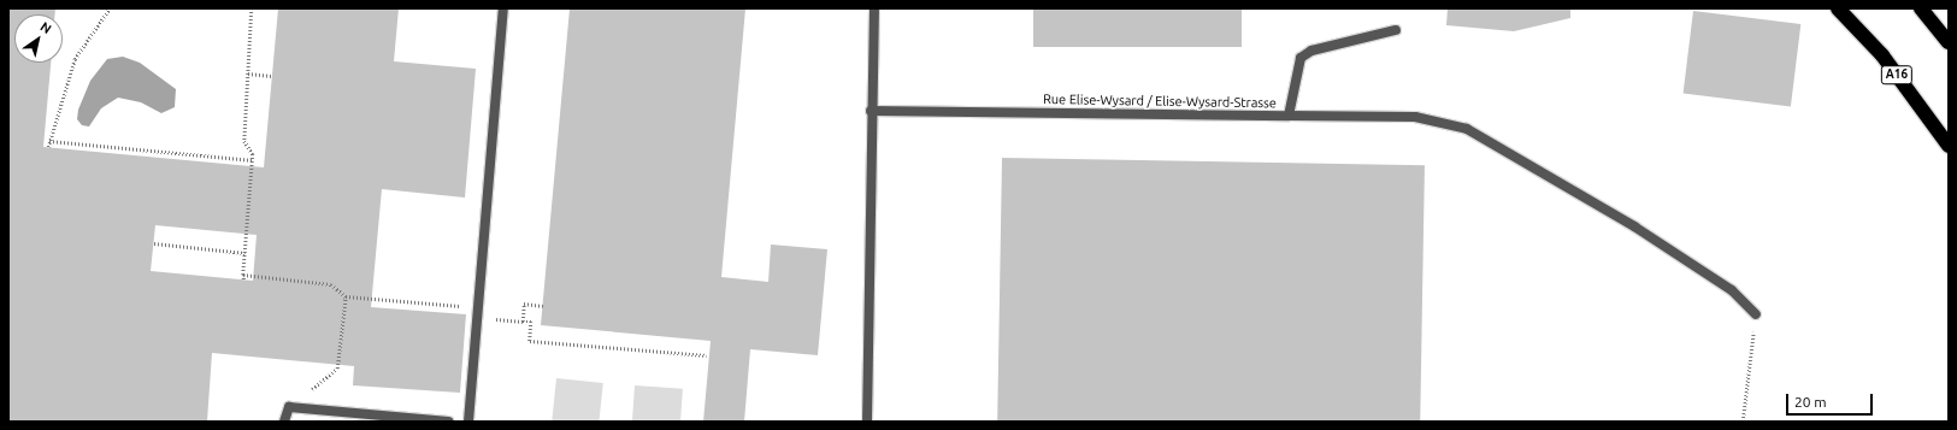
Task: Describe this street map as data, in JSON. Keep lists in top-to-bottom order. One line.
{"streets":{"highway":["A16"],"street":["Rue Elise-Wysard / Elise-Wysard-Strasse"]},"scale_bar":"20 m","north":"top right"}
